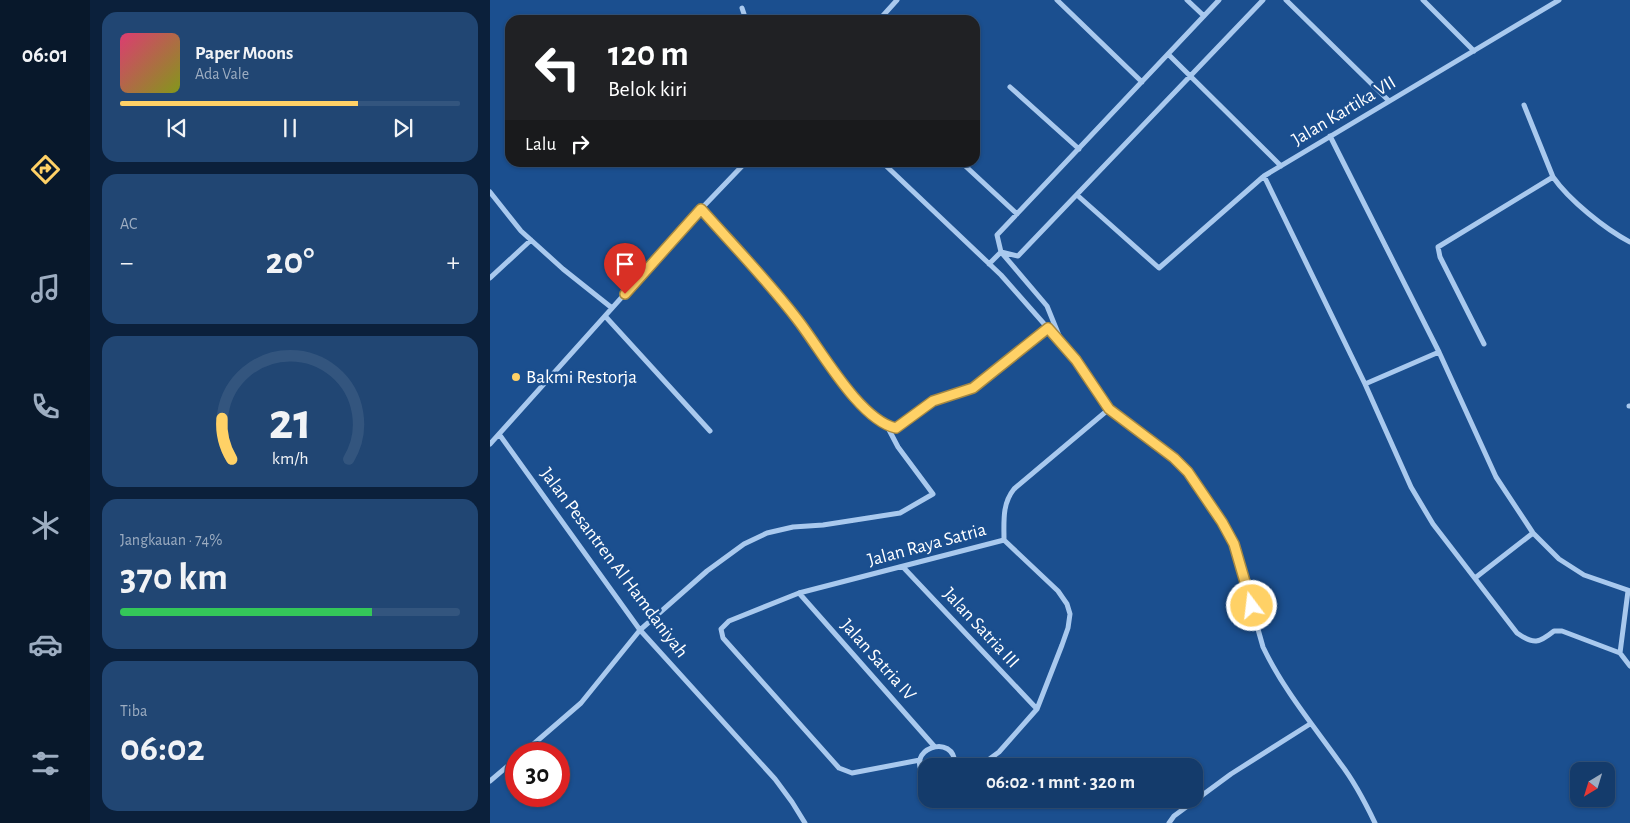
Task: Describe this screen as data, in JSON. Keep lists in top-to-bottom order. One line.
{"streets":{"street":["Jalan Kartika VII","Jalan Raya Satria","Jalan Pesantren Al Hamdaniyah","Jalan Satria III","Jalan Satria IV"]},"crossings":[["Jalan Raya Satria","Jalan Satria III"],["Jalan Raya Satria","Jalan Satria IV"]],"places":["Bakmi Restorja"],"north":"bottom left","page":{"tabs":"06:01","turn":["120 m","Belok kiri"],"song":["Paper Moons","Ada Vale"],"then":"Lalu","tile":["AC",["Jangkauan · 74%","370 km"],["Tiba","06:02"]],"heat":["−","20°","+"],"limit":"30","trip":"06:02 · 1 mnt · 320 m","gauge":["21","km/h"]}}
